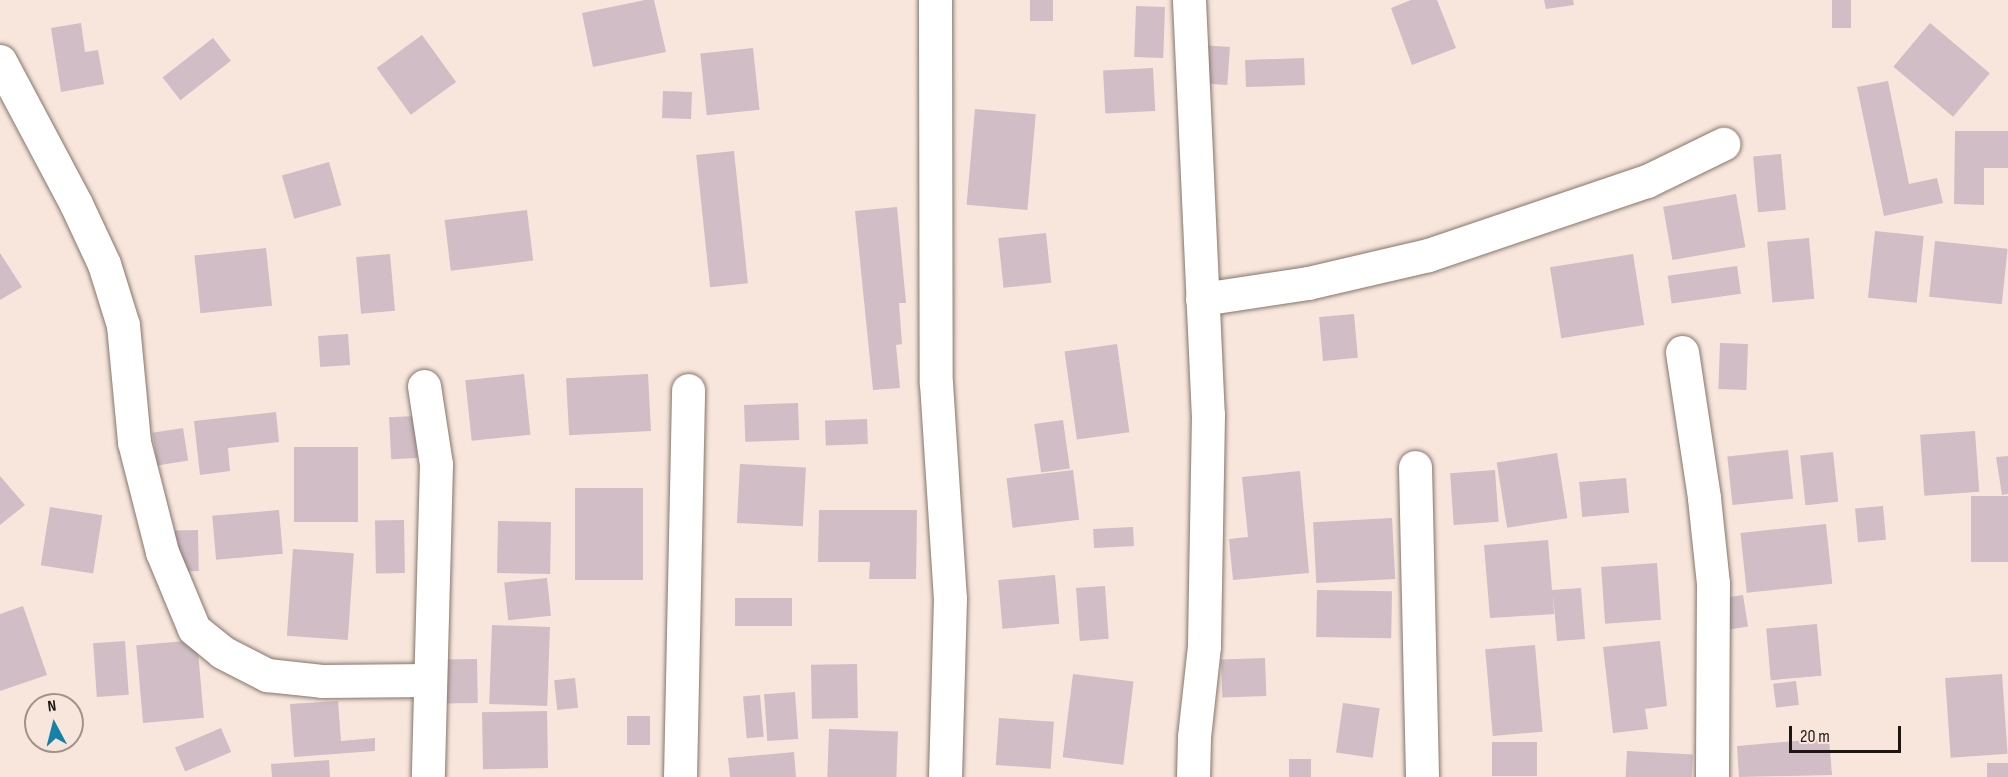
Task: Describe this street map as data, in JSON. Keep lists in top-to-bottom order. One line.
{"scale_bar":"20 m","north":"top"}
